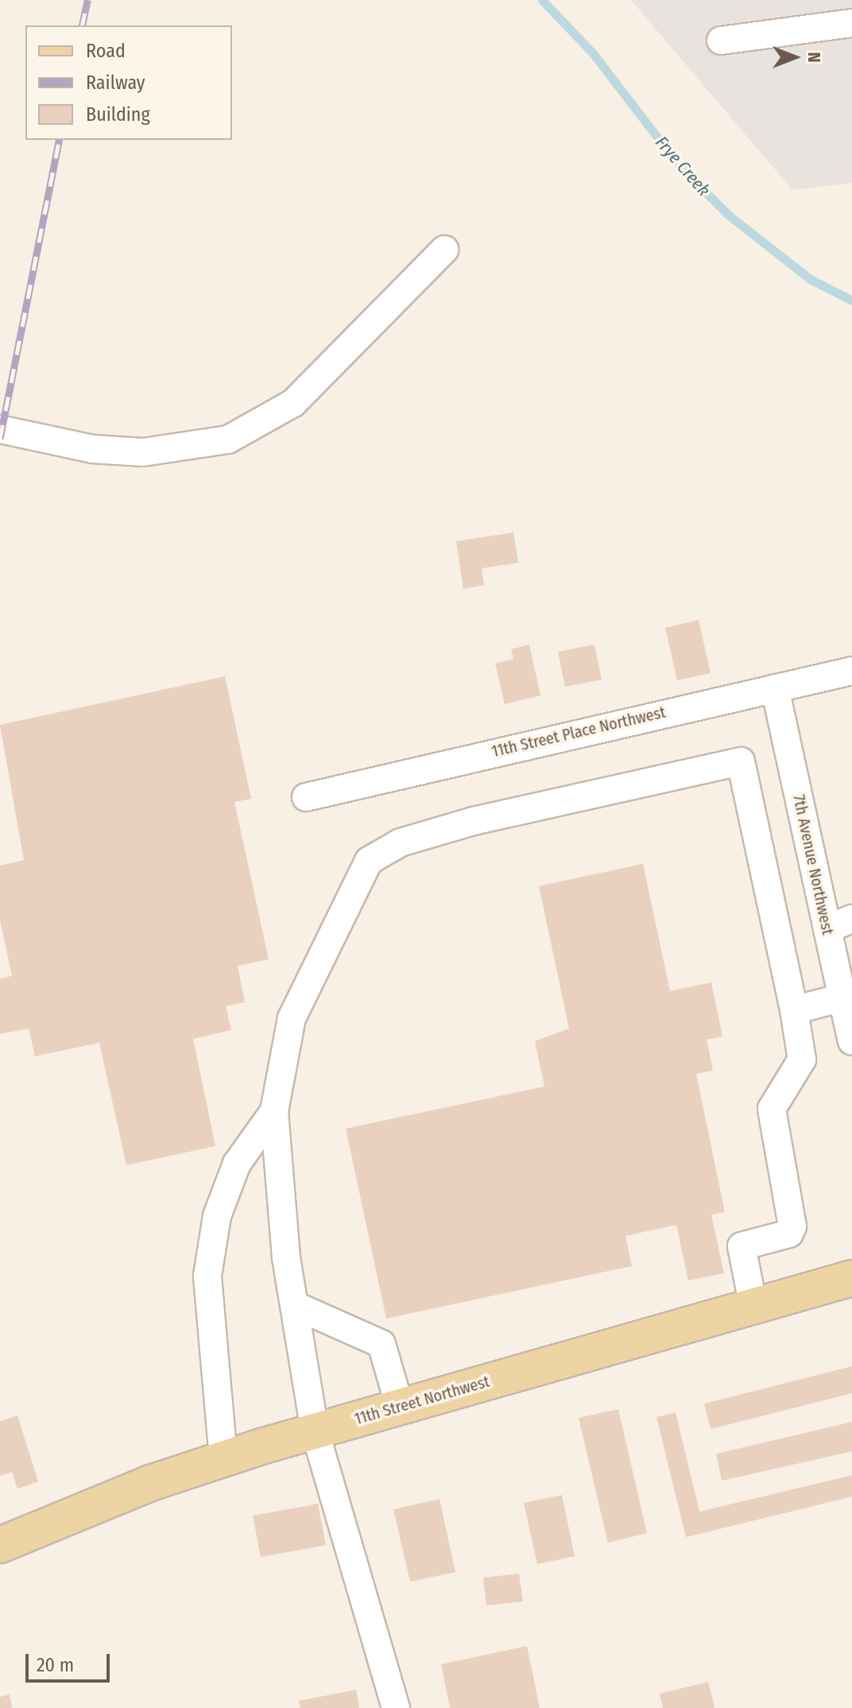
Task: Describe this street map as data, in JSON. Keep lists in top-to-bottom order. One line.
{"streets":{"main road":["11th Street Northwest"],"street":["11th Street Place Northwest","7th Avenue Northwest"]},"crossings":[["11th Street Place Northwest","7th Avenue Northwest"]],"water":["Frye Creek"],"legend":["Road","Railway","Building"],"scale_bar":"20 m","north":"right"}
